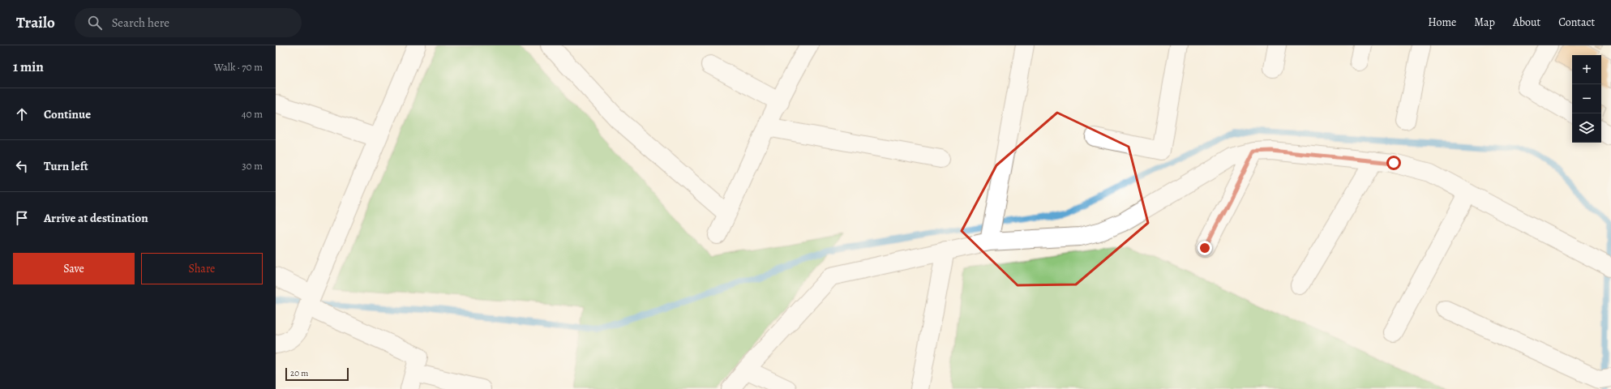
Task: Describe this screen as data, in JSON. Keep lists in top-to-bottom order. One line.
{"scale_bar":"20 m","page":{"header":"Trailo","search":"Search here","nav":["Home","Map","About","Contact"],"heading":["1 min","Walk · 70 m"],"map_buttons":["+","−"],"list":[["Continue","40 m"],["Turn left","30 m"],"Arrive at destination"],"buttons":["Save","Share"],"scale":"20 m"}}
